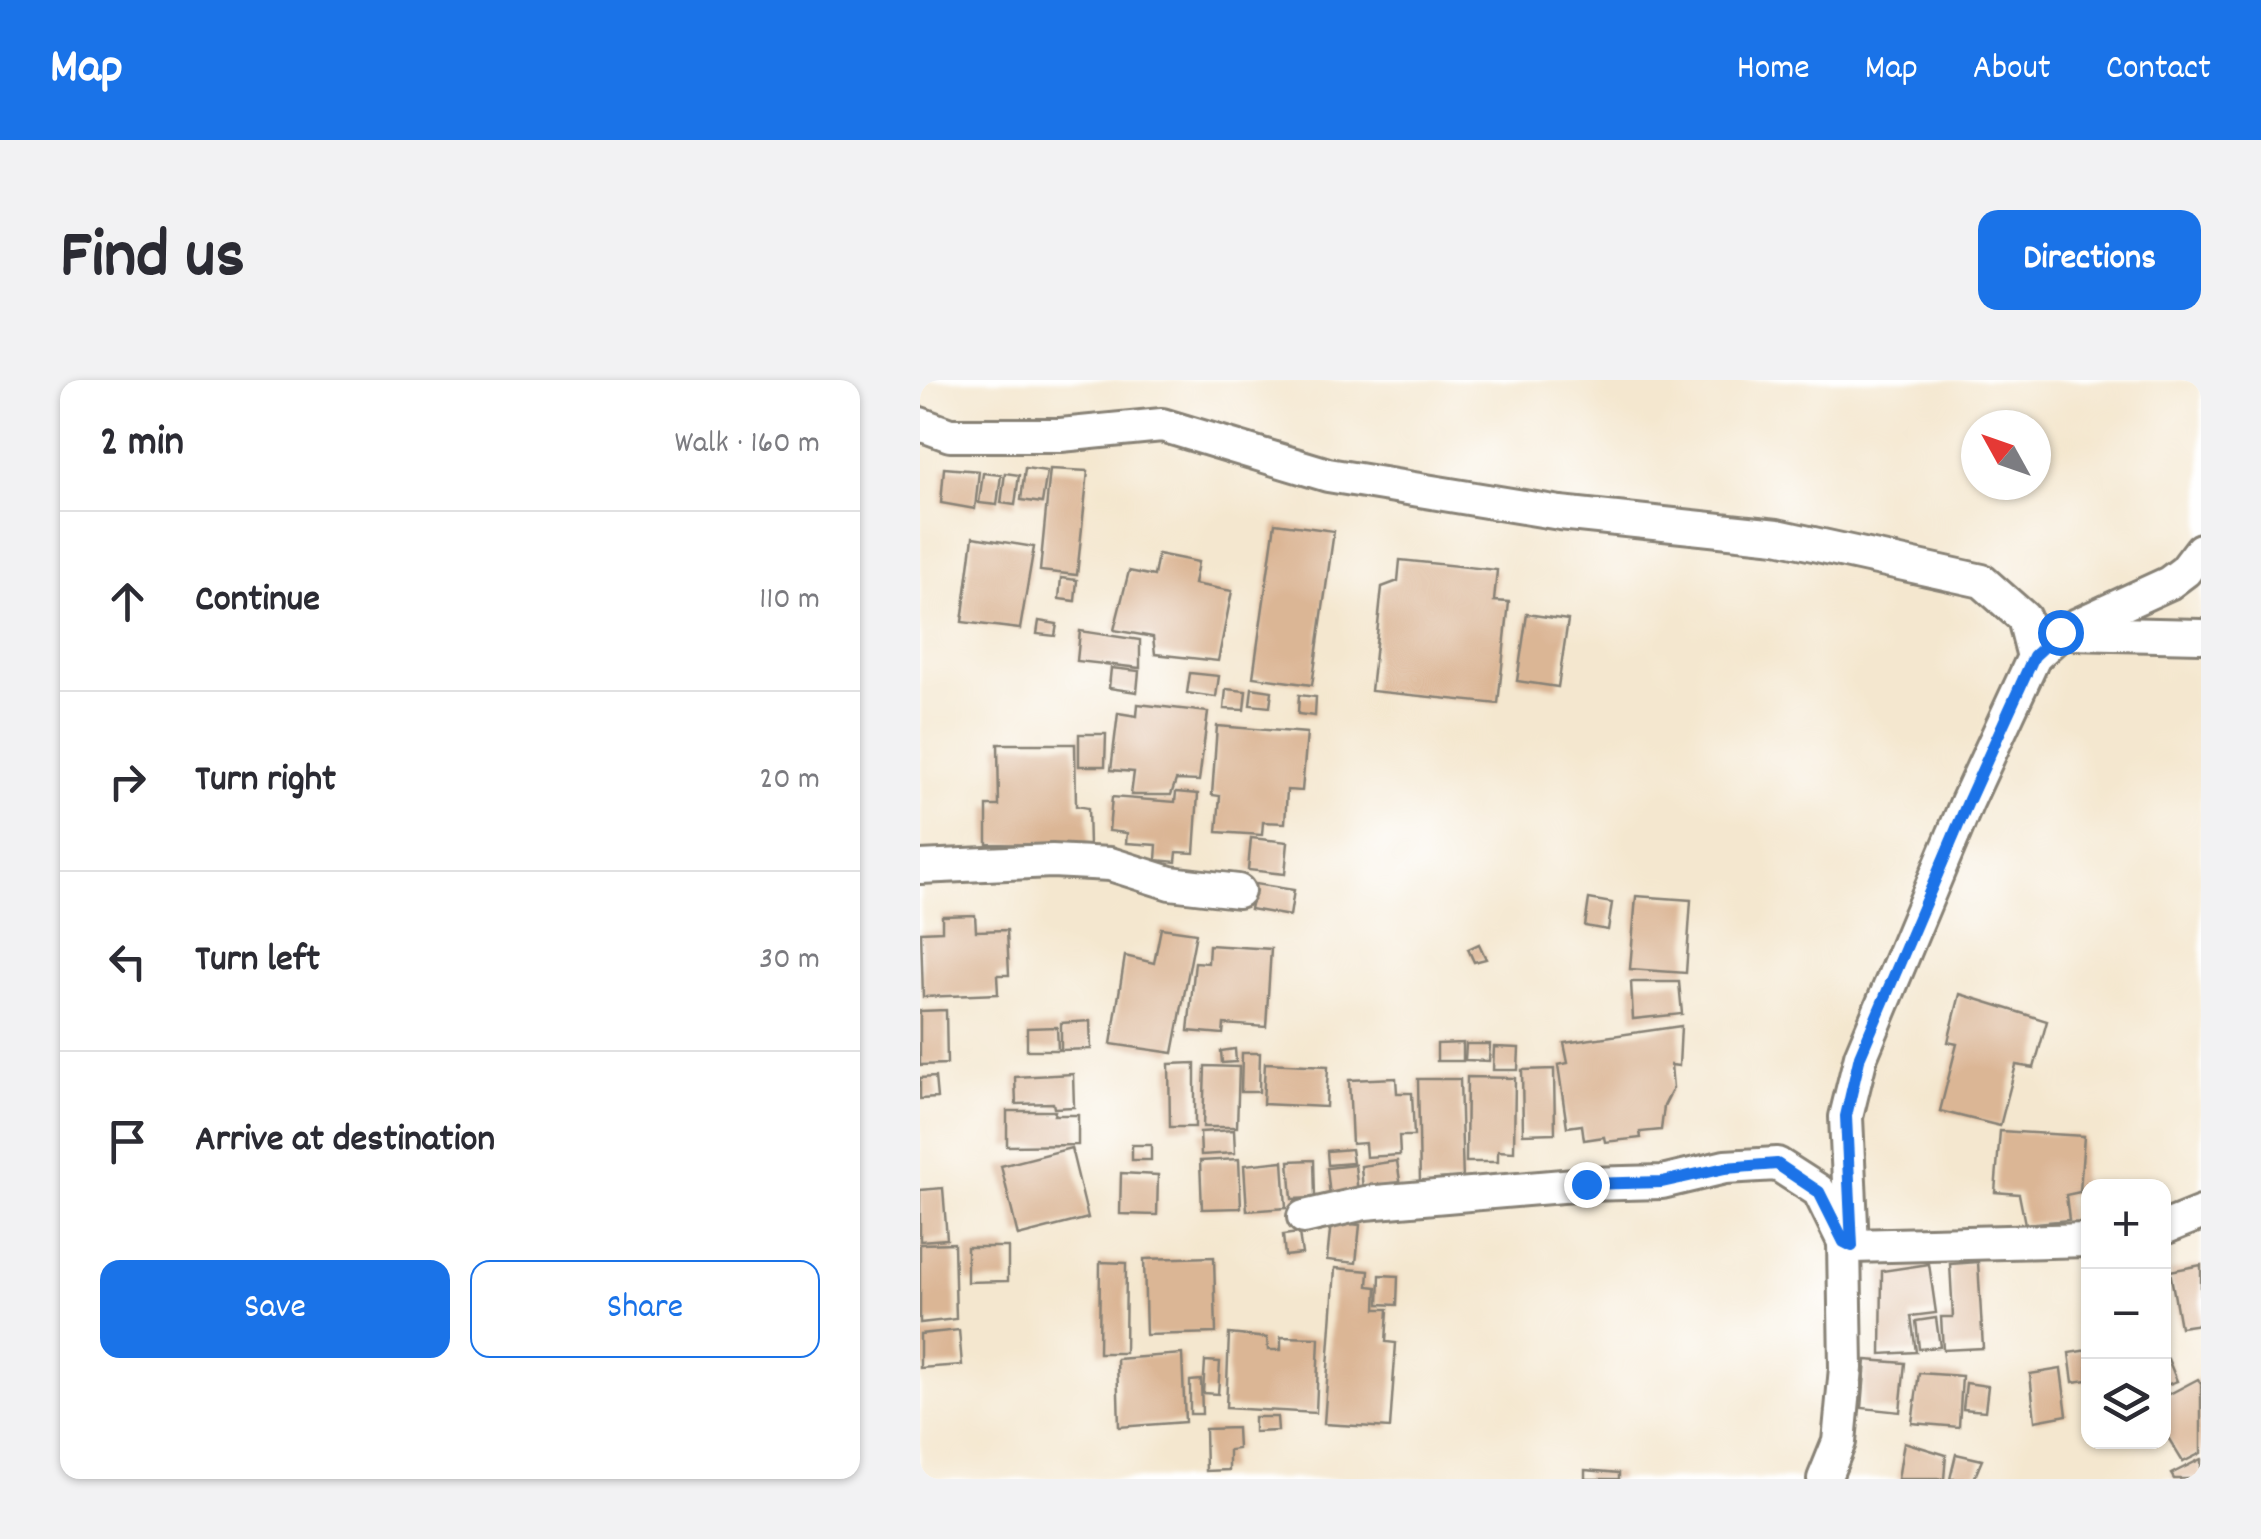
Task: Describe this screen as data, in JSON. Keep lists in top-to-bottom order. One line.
{"north":"top left","page":{"header":"Map","nav":["Home","Map","About","Contact"],"title":"Find us","buttons":["Directions",["Save","Share"]],"heading":["2 min","Walk · 160 m"],"list":[["Continue","110 m"],["Turn right","20 m"],["Turn left","30 m"],"Arrive at destination"],"map_buttons":["+","−"]}}
